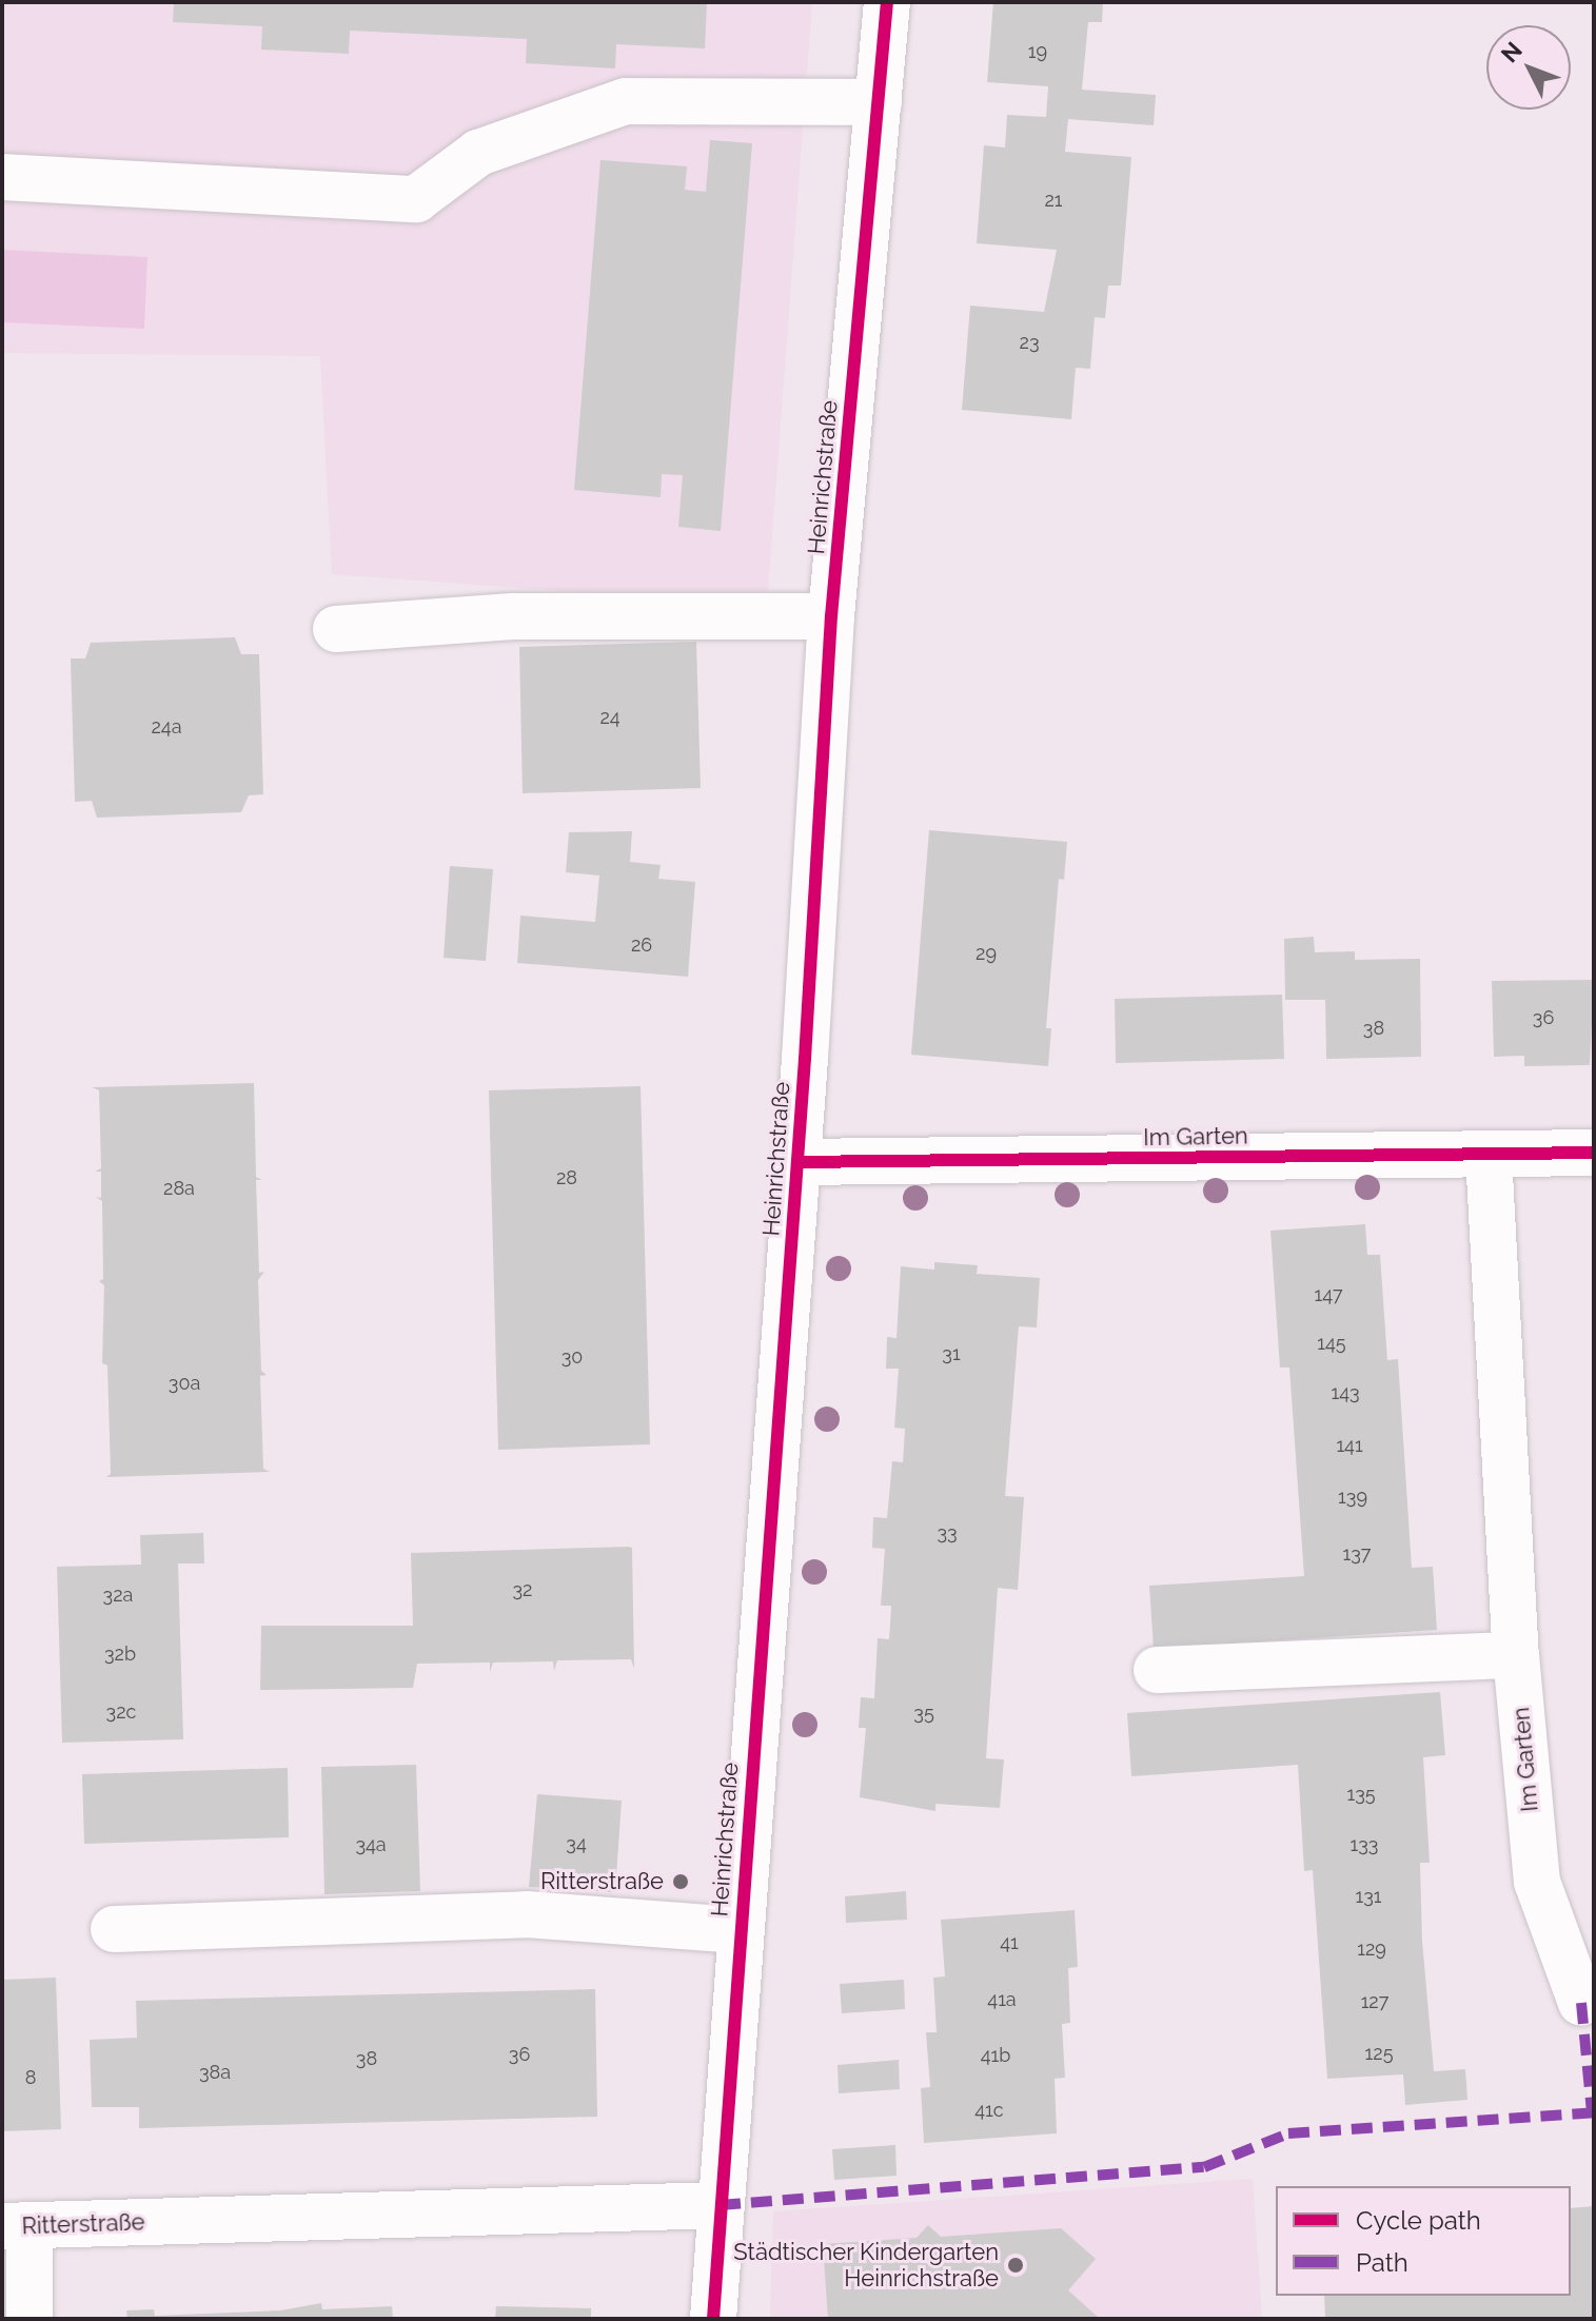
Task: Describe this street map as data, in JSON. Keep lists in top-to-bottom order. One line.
{"streets":{"street":["Heinrichstraße","Im Garten","Ritterstraße"]},"crossings":[["Heinrichstraße","Im Garten"],["Heinrichstraße","Ritterstraße"]],"places":["Ritterstraße","Städtischer Kindergarten Heinrichstraße"],"house_numbers":["19","21","23","24","24a","26","29","36","38","28","28a","147","145","31","30","30a","143","141","139","33","137","32","32a","32b","32c","35","135","34","34a","133","131","41","129","41a","127","125","36","41b","38","38a","8","41c"],"legend":["Cycle path","Path"],"north":"top left"}
